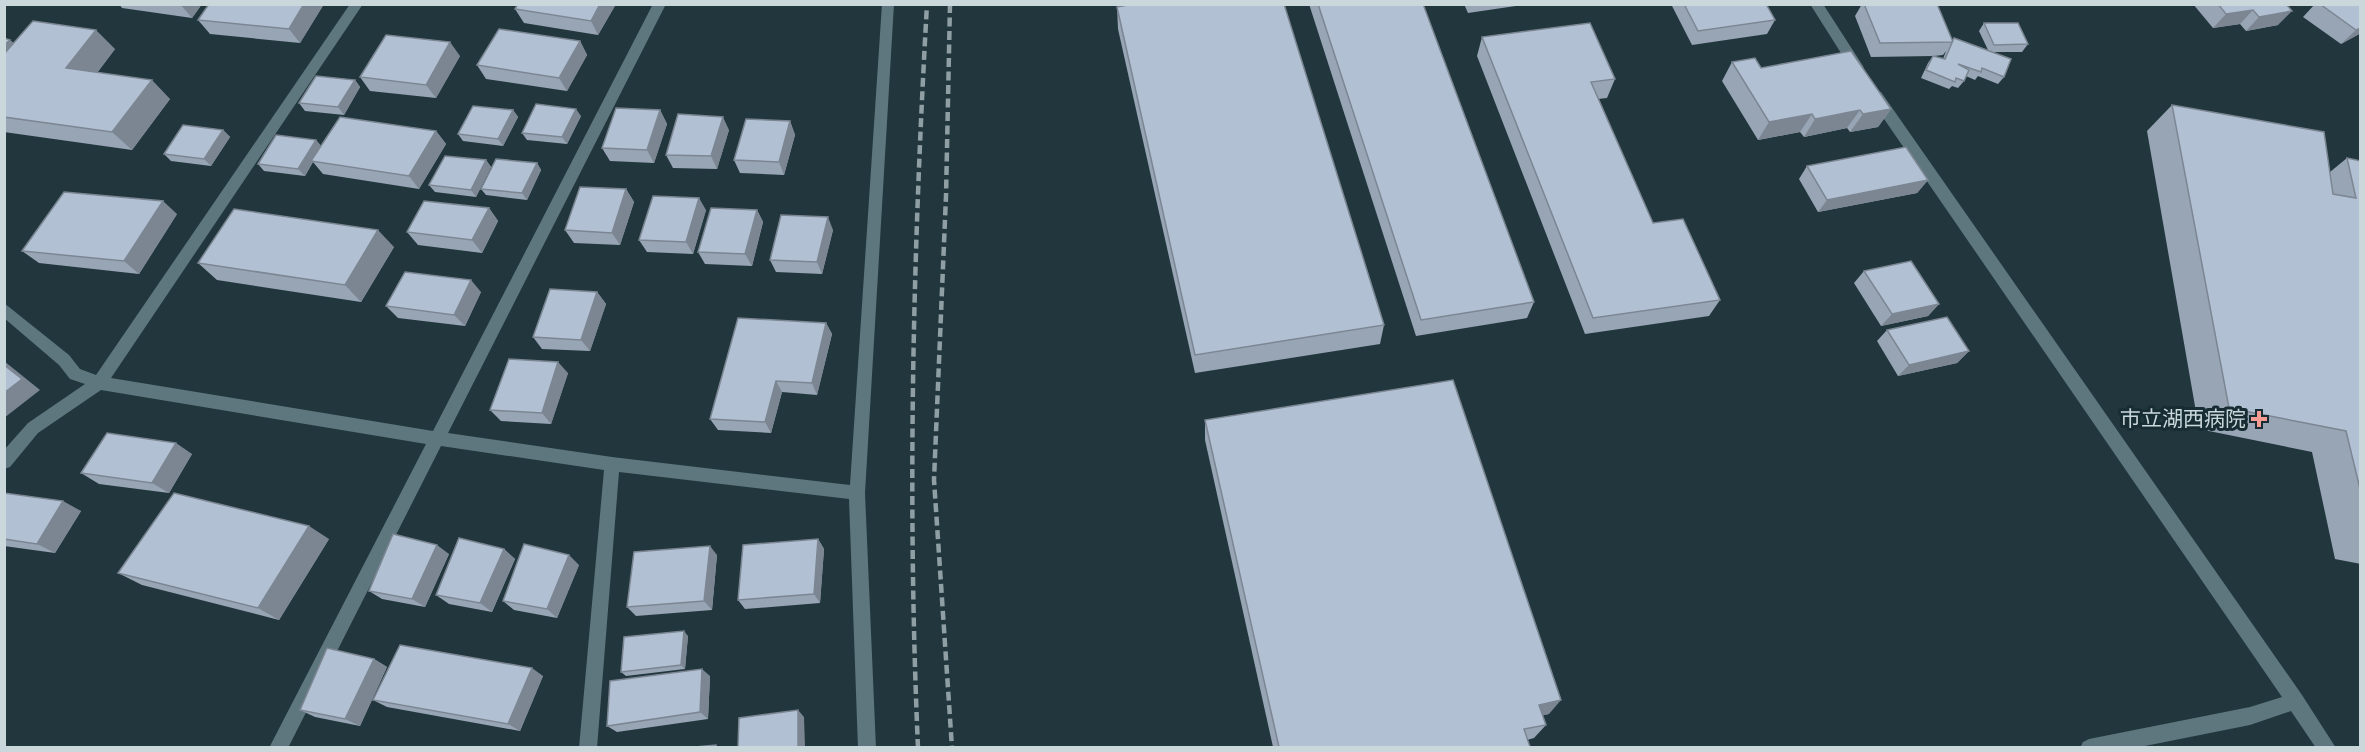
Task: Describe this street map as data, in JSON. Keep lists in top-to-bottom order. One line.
{"places":{"health":["市立湖西病院"]}}
